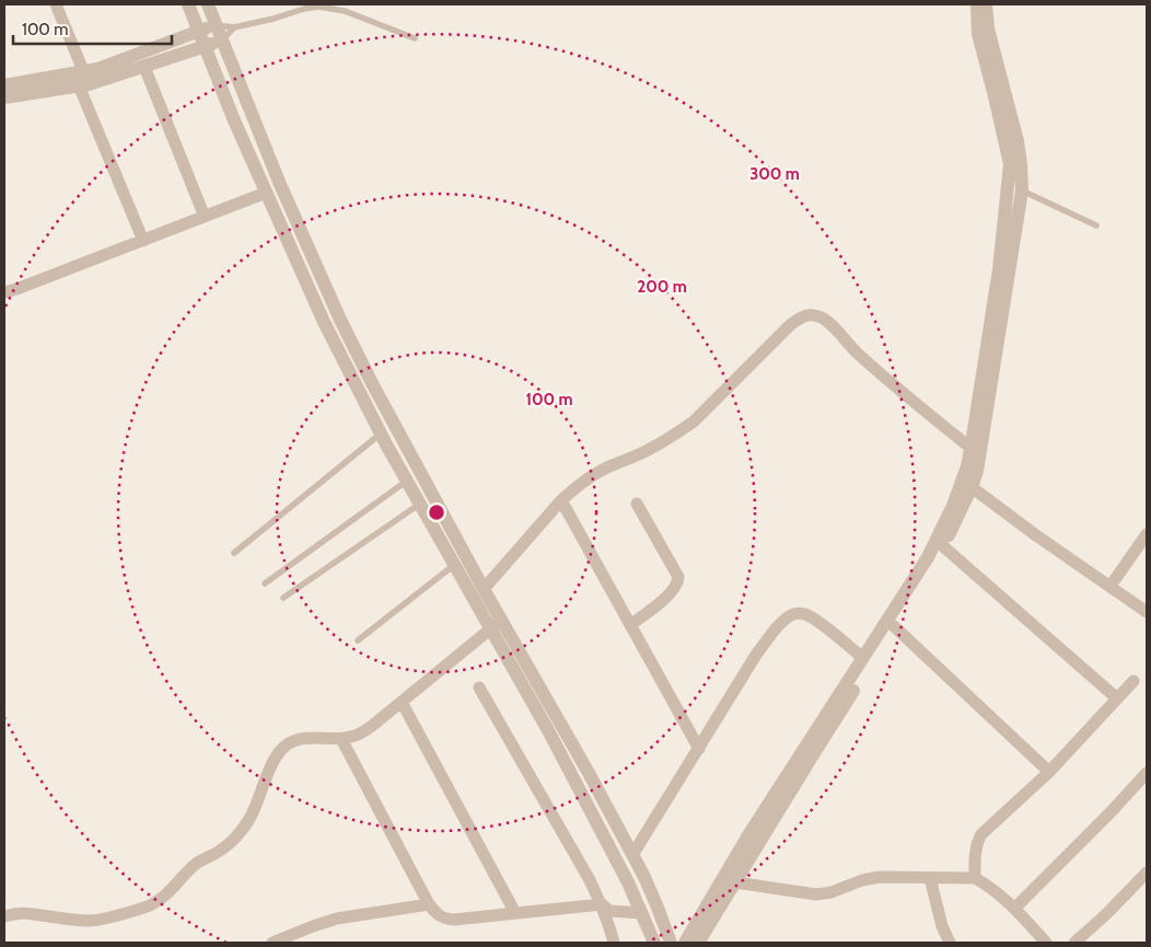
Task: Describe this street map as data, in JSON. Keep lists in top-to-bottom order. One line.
{"scale_bar":"100 m","rings":["300 m","200 m","100 m"]}
